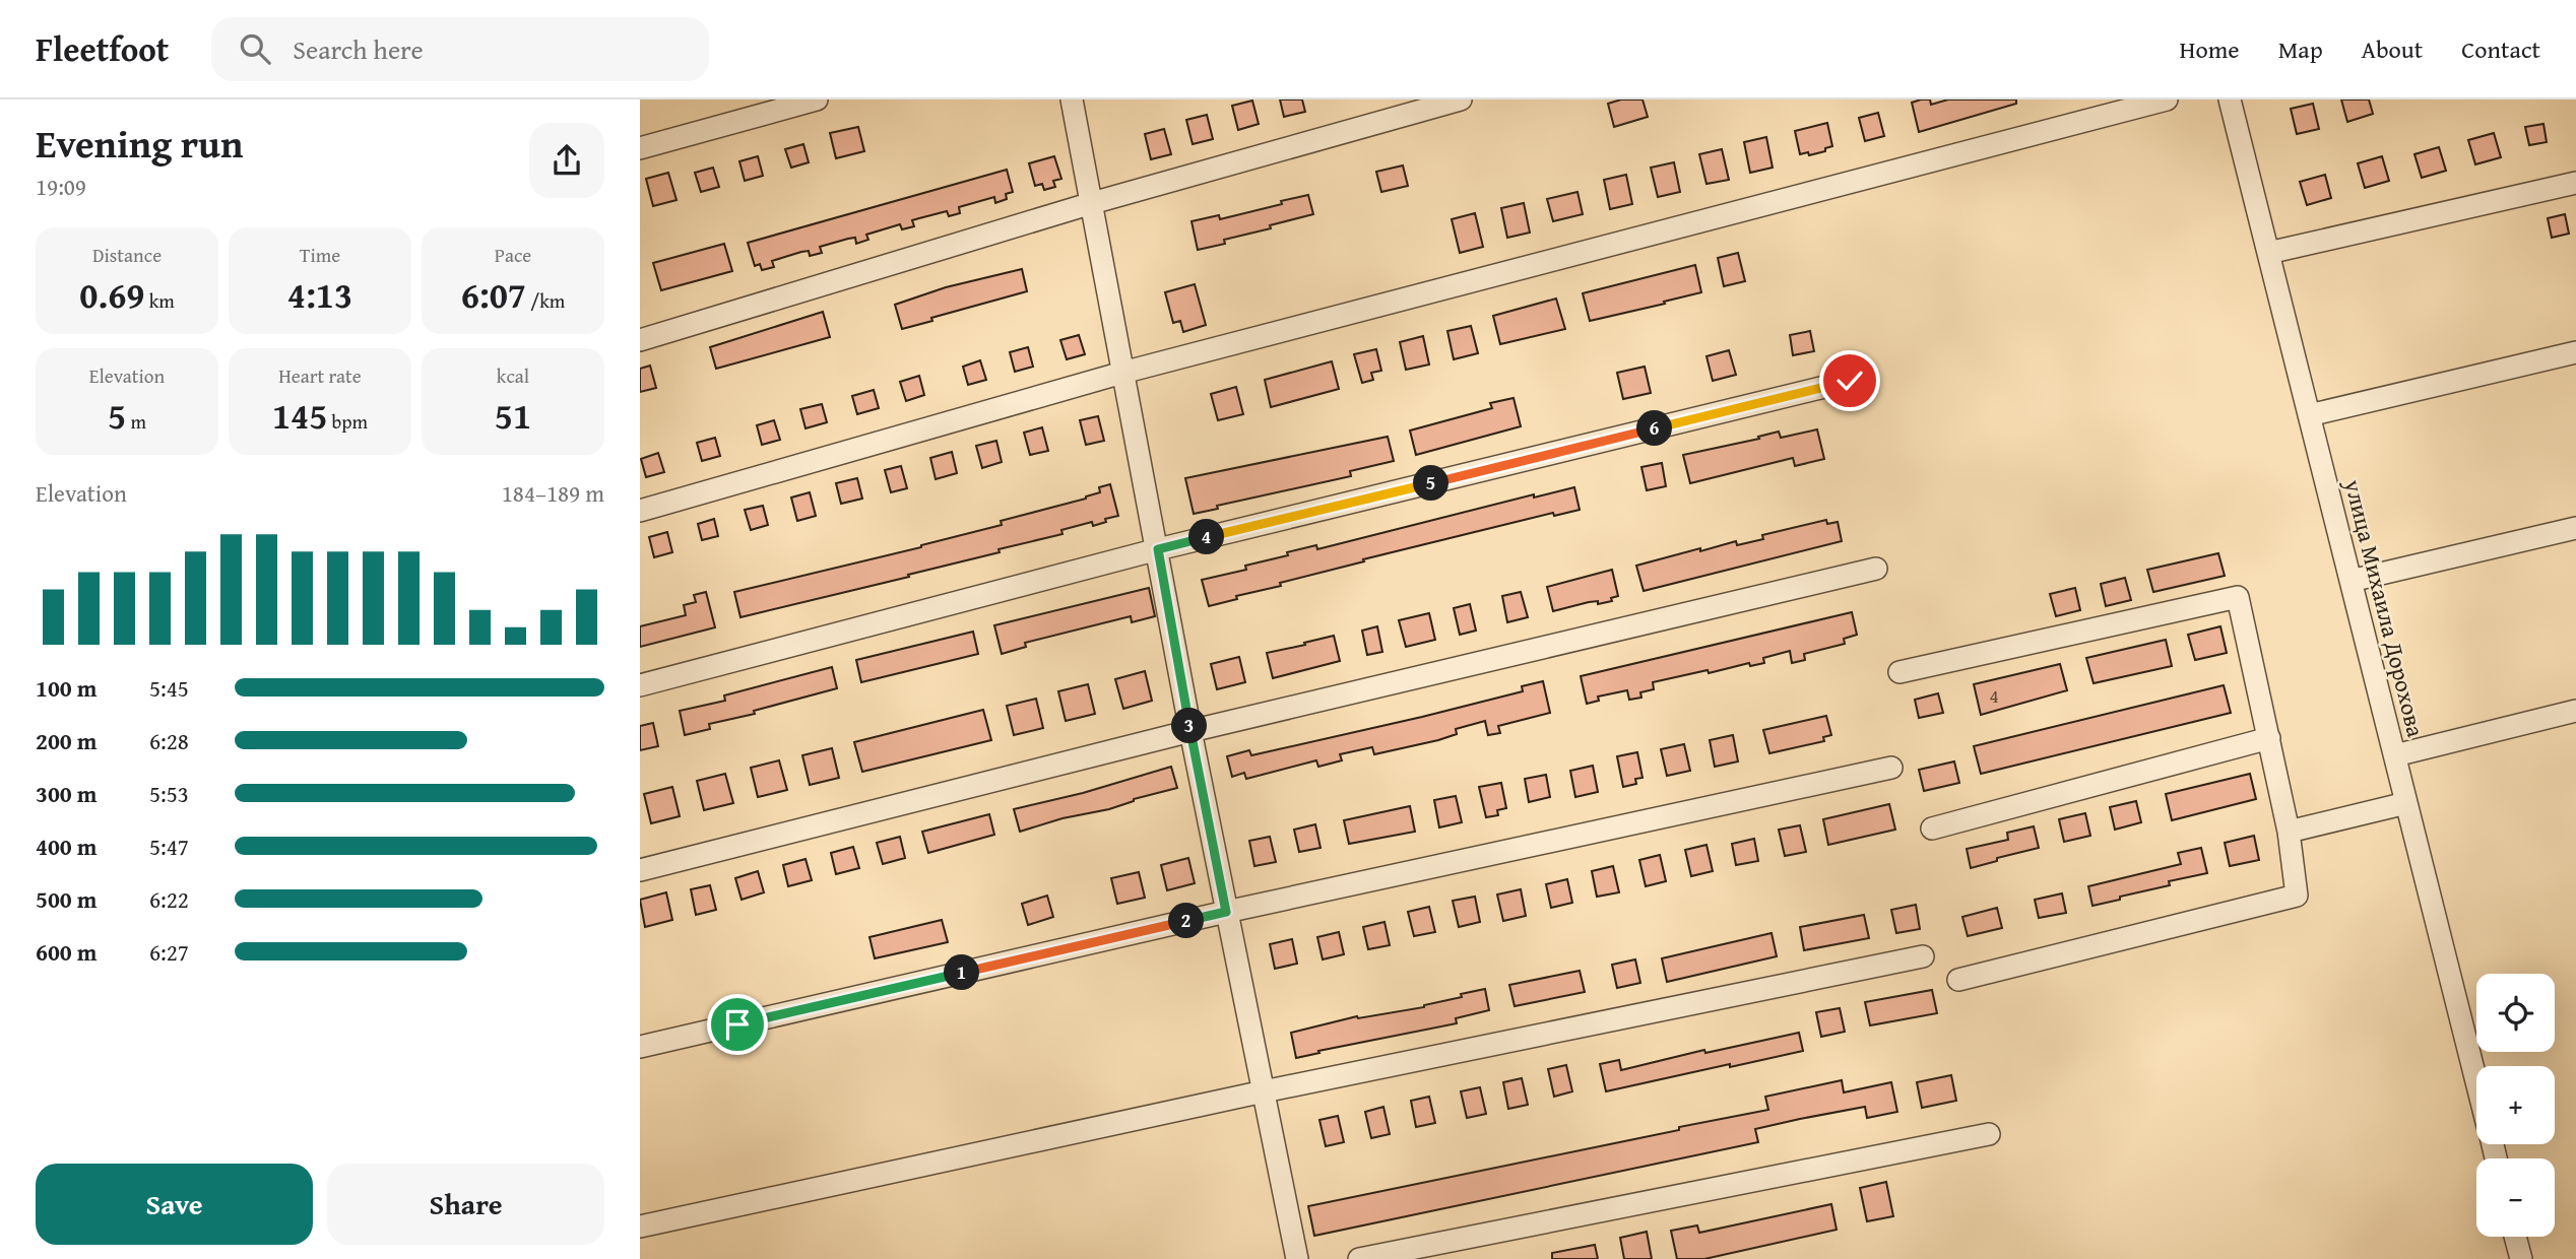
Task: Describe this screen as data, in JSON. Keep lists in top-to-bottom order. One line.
{"streets":{"street":["улица Михаила Дорохова"]},"house_numbers":["4"],"page":{"header":"Fleetfoot","search":"Search here","nav":["Home","Map","About","Contact"],"heading":["Evening run","19:09"],"stats":[["Distance","0.69 km"],["Time","4:13"],["Pace","6:07 /km"],["Elevation","5 m"],["Heart rate","145 bpm"],["kcal","51"]],"pins":["6","5","4","3","2","1"],"chart":["Elevation","184–189 m"],"list":[{"name":"100 m","note":"5:45"},{"name":"200 m","note":"6:28"},{"name":"300 m","note":"5:53"},{"name":"400 m","note":"5:47"},{"name":"500 m","note":"6:22"},{"name":"600 m","note":"6:27"}],"map_buttons":["+","−"],"buttons":["Save","Share"]}}
